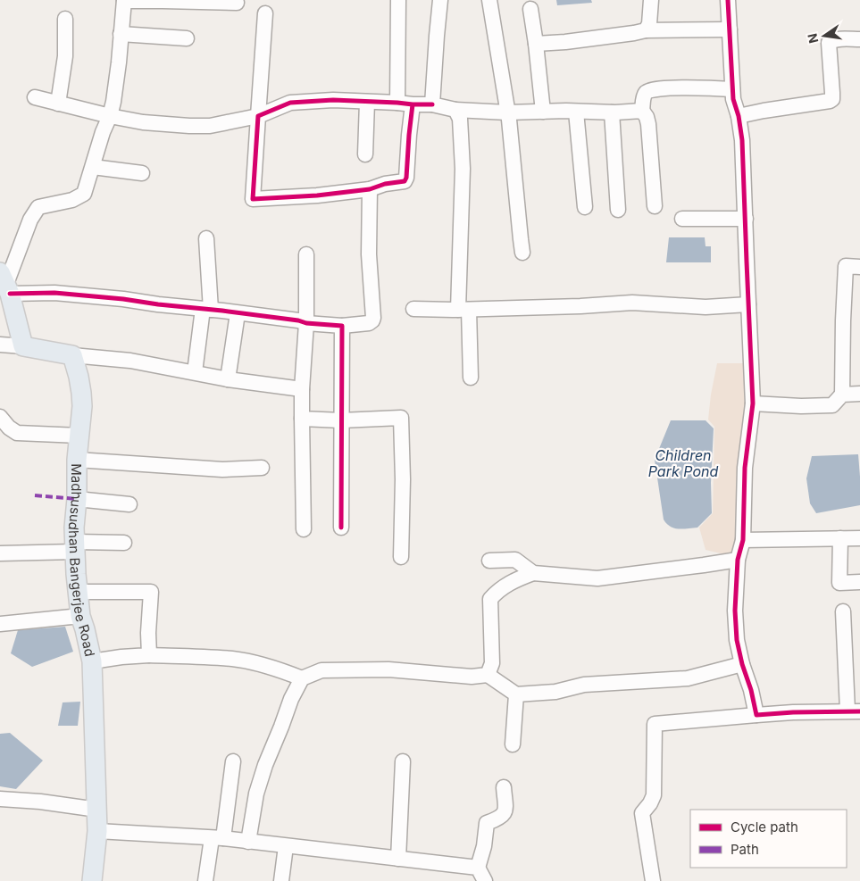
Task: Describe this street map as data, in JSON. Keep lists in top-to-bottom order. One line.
{"streets":{"main road":["Madhusudhan Bangerjee Road"]},"water":["Children Park Pond"],"legend":["Cycle path","Path"],"north":"left"}
